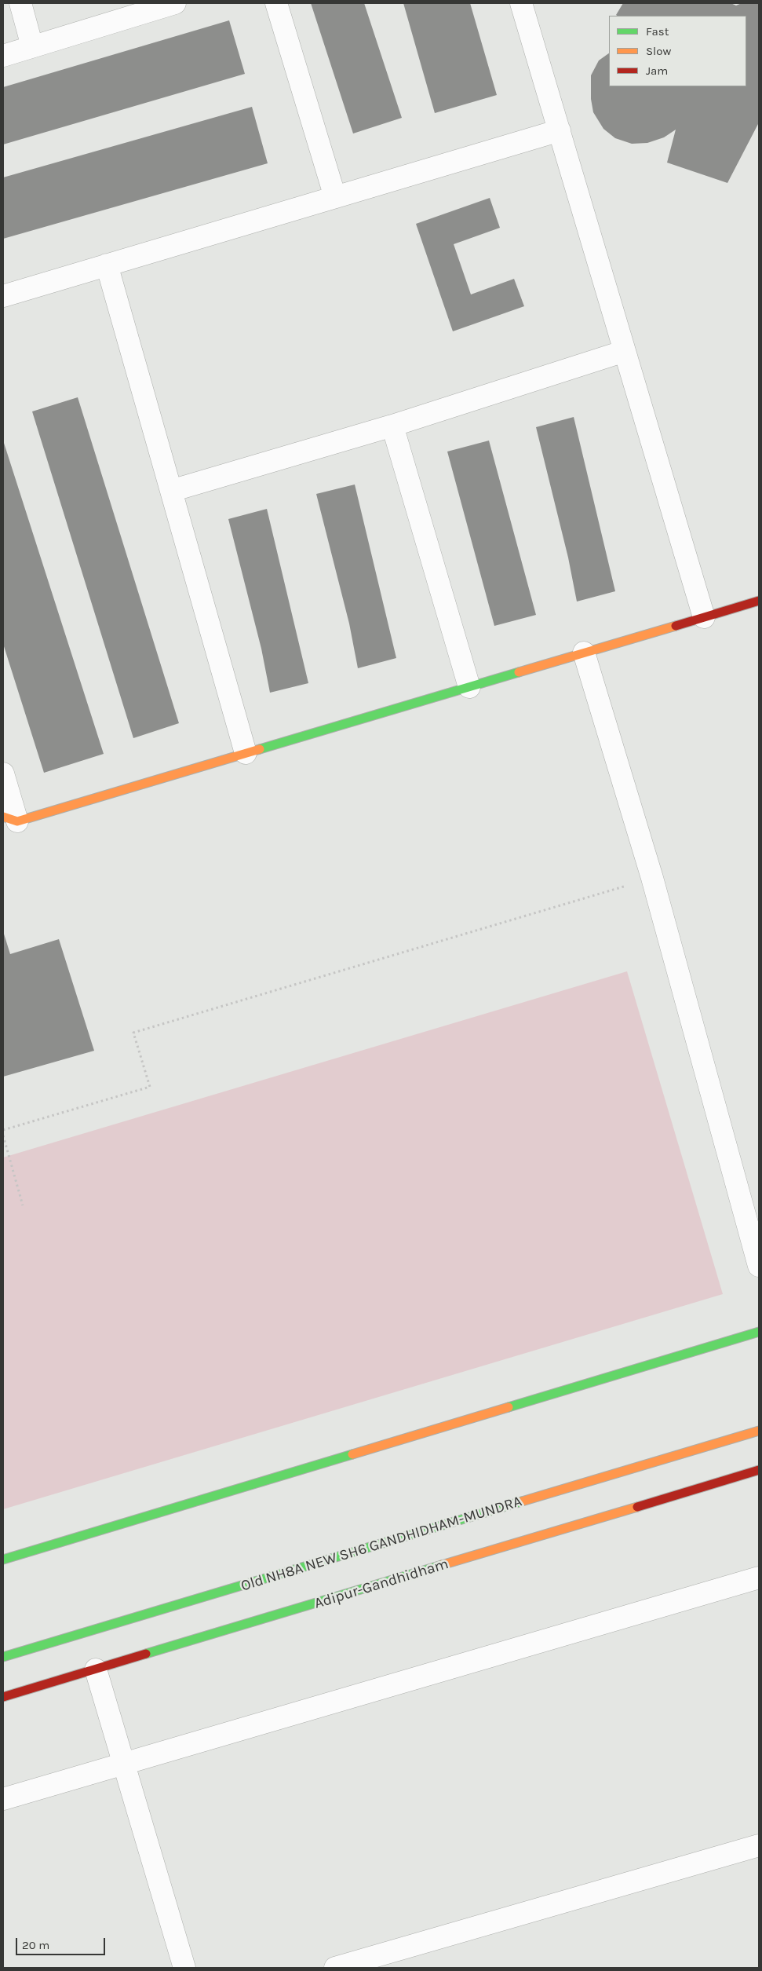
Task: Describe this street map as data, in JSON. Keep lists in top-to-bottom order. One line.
{"streets":{"main road":["Old NH8A NEW SH6 GANDHIDHAM-MUNDRA","Adipur-Gandhidham"]},"legend":["Fast","Slow","Jam"],"scale_bar":"20 m"}
